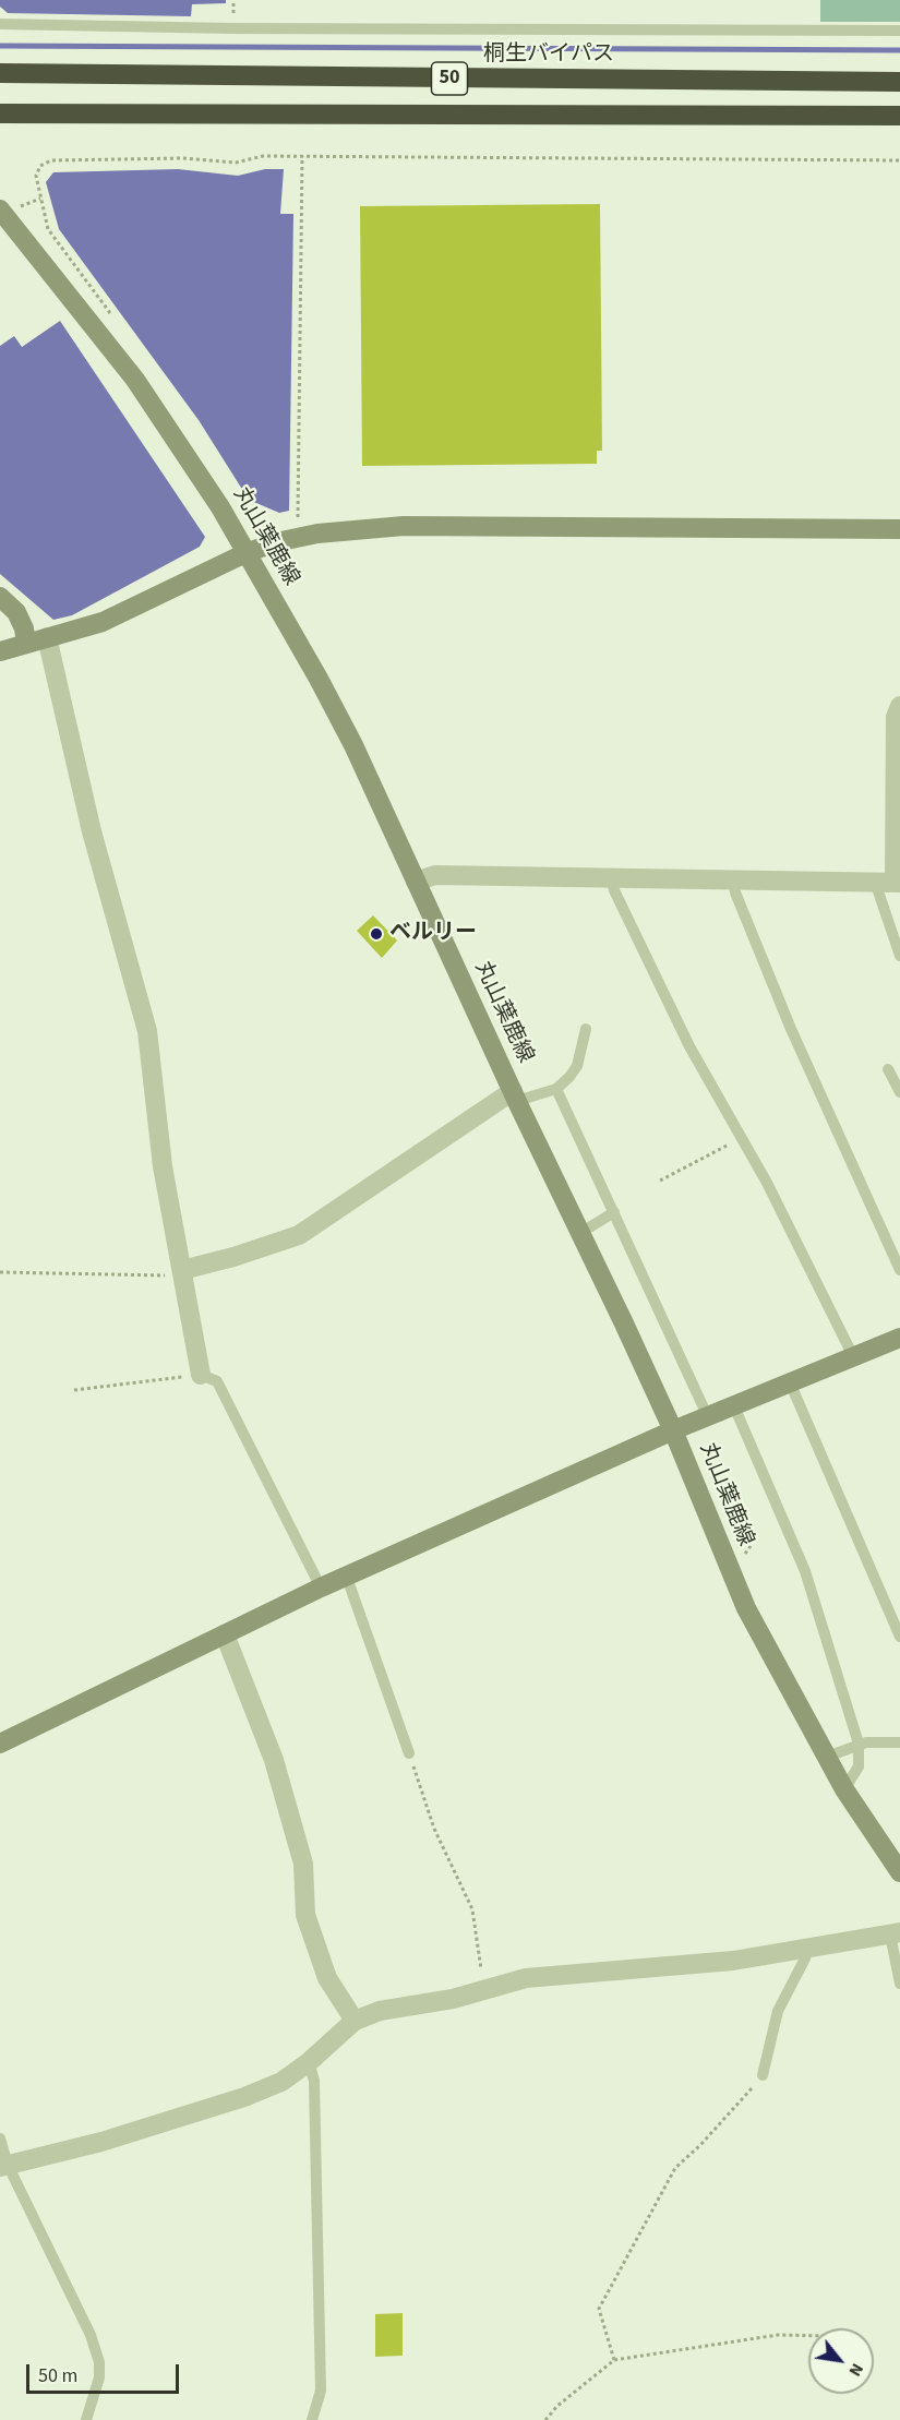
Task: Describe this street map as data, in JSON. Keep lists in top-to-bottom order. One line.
{"streets":{"highway":["桐生バイパス","50"],"street":["丸山葉鹿線"]},"places":["ベルリー"],"scale_bar":"50 m","north":"bottom right"}
